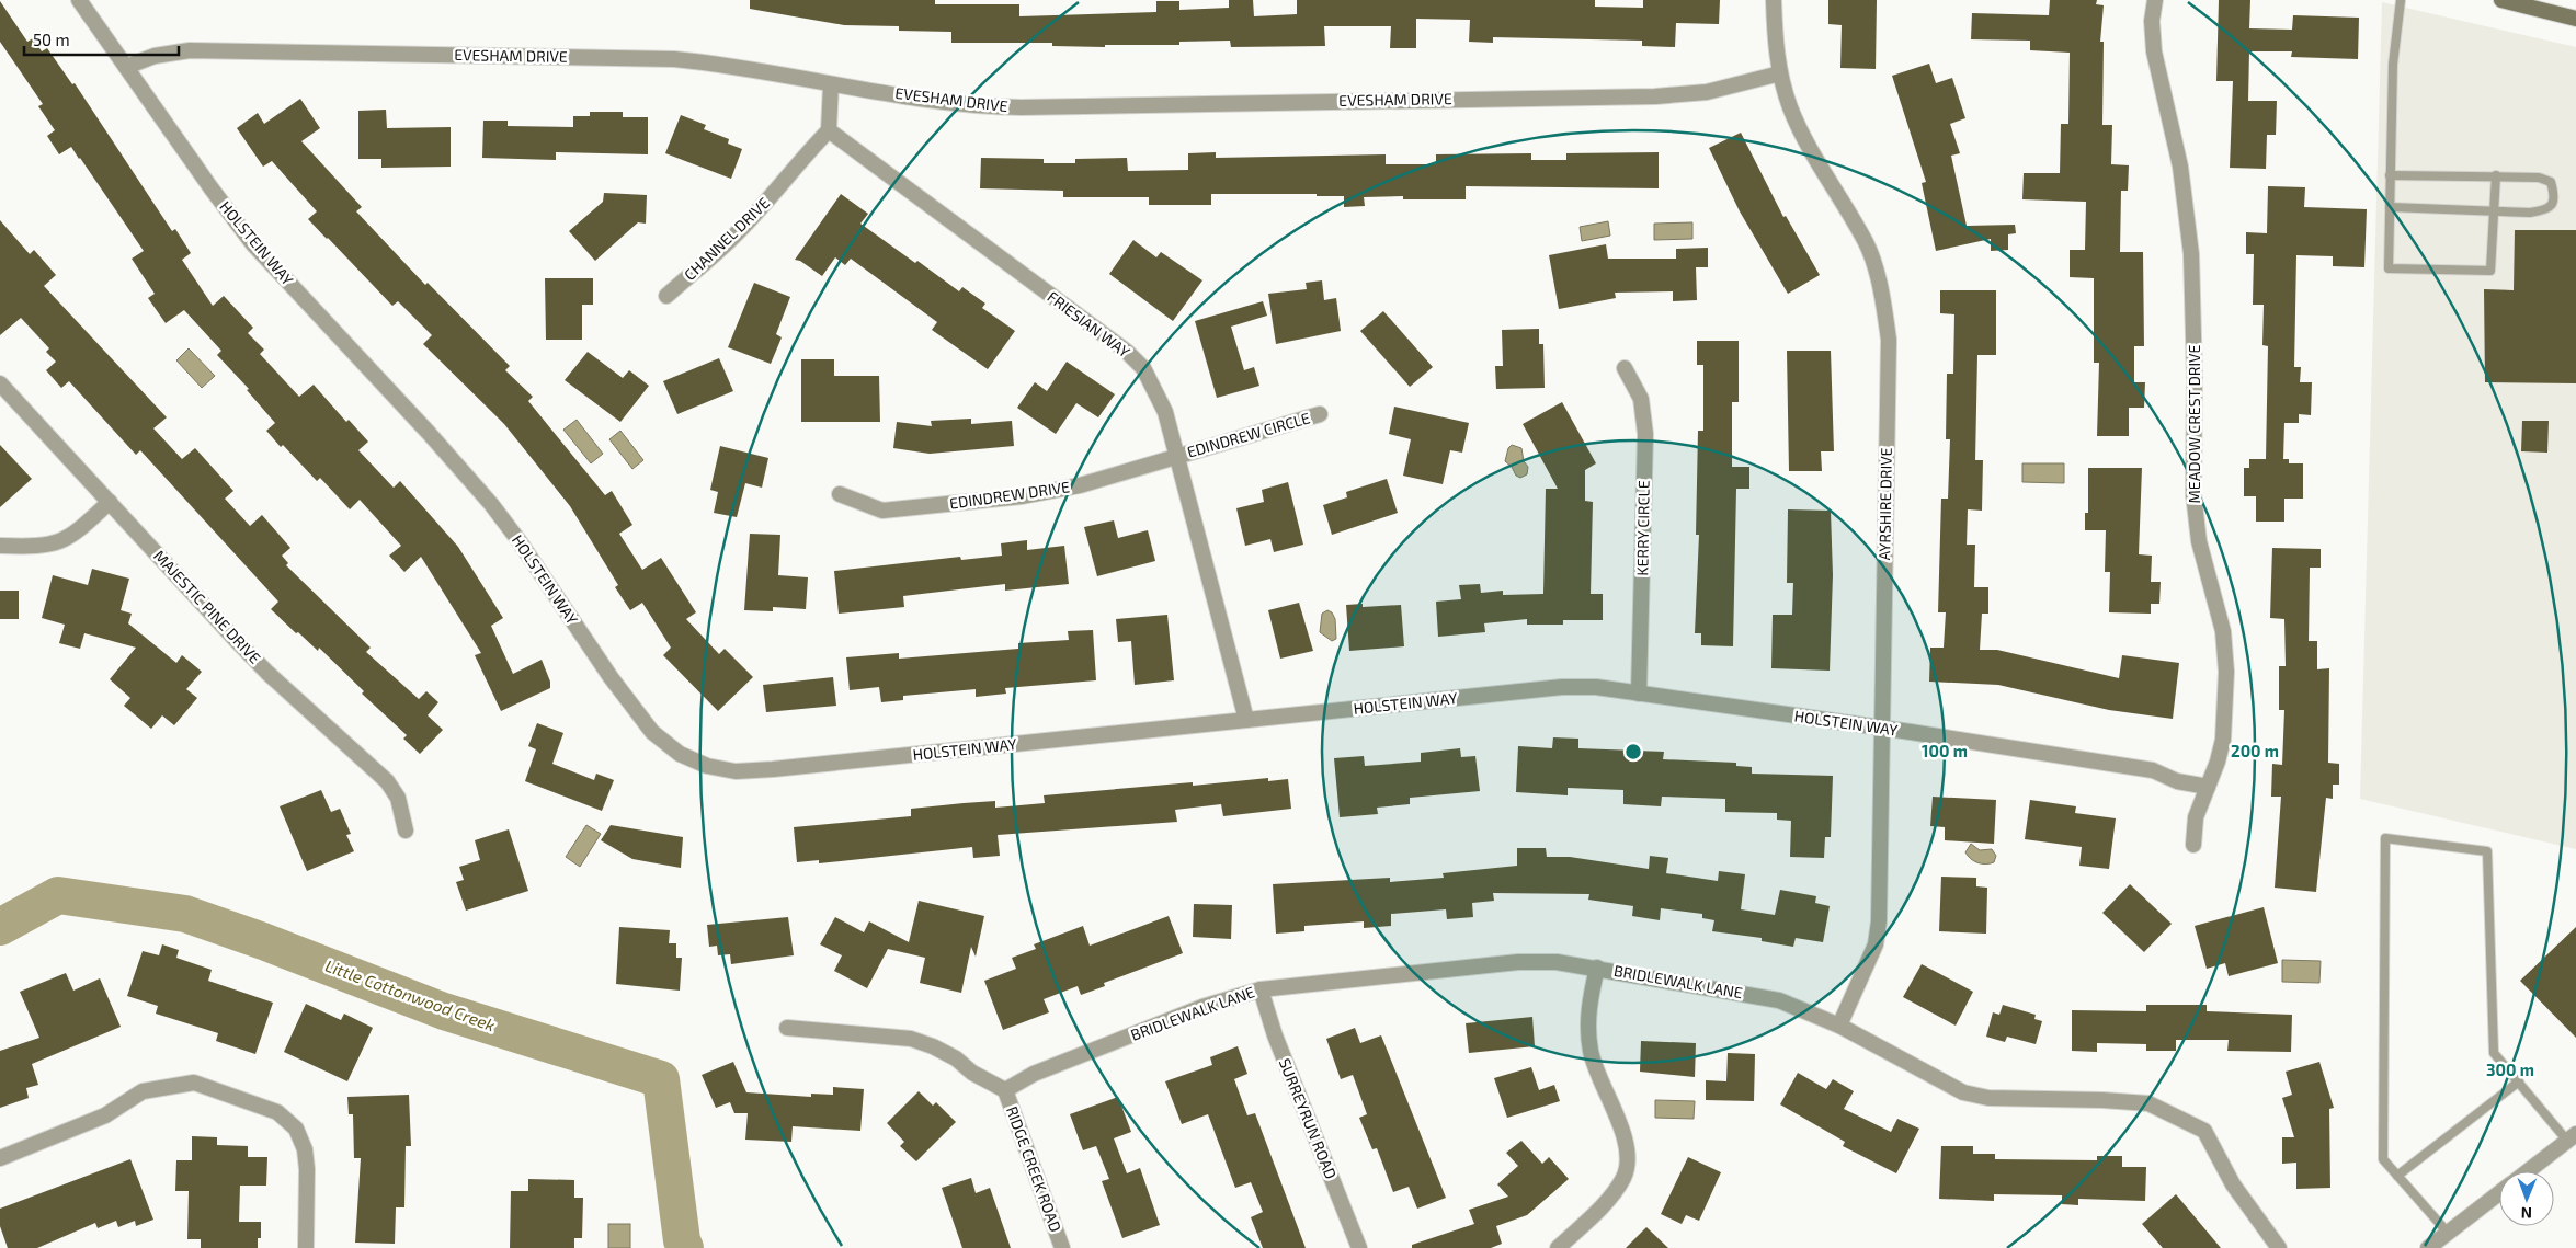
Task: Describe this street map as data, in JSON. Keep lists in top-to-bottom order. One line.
{"streets":{"street":["EVESHAM DRIVE","CHANNEL DRIVE","HOLSTEIN WAY","FRIESIAN WAY","MEADOW CREST DRIVE","EDINDREW CIRCLE","EDINDREW DRIVE","AYRSHIRE DRIVE","KERRY CIRCLE","MAJESTIC PINE DRIVE","BRIDLEWALK LANE","SURREYRUN ROAD","RIDGE CREEK ROAD"]},"crossings":[["EVESHAM DRIVE","HOLSTEIN WAY"],["EVESHAM DRIVE","AYRSHIRE DRIVE"],["CHANNEL DRIVE","FRIESIAN WAY"],["HOLSTEIN WAY","FRIESIAN WAY"],["HOLSTEIN WAY","MEADOW CREST DRIVE"],["HOLSTEIN WAY","AYRSHIRE DRIVE"],["HOLSTEIN WAY","KERRY CIRCLE"],["FRIESIAN WAY","EDINDREW CIRCLE"],["FRIESIAN WAY","EDINDREW DRIVE"],["EDINDREW CIRCLE","EDINDREW DRIVE"],["AYRSHIRE DRIVE","BRIDLEWALK LANE"],["BRIDLEWALK LANE","SURREYRUN ROAD"],["BRIDLEWALK LANE","RIDGE CREEK ROAD"]],"water":["Little Cottonwood Creek"],"scale_bar":"50 m","north":"bottom","rings":["100 m","200 m","300 m"]}
